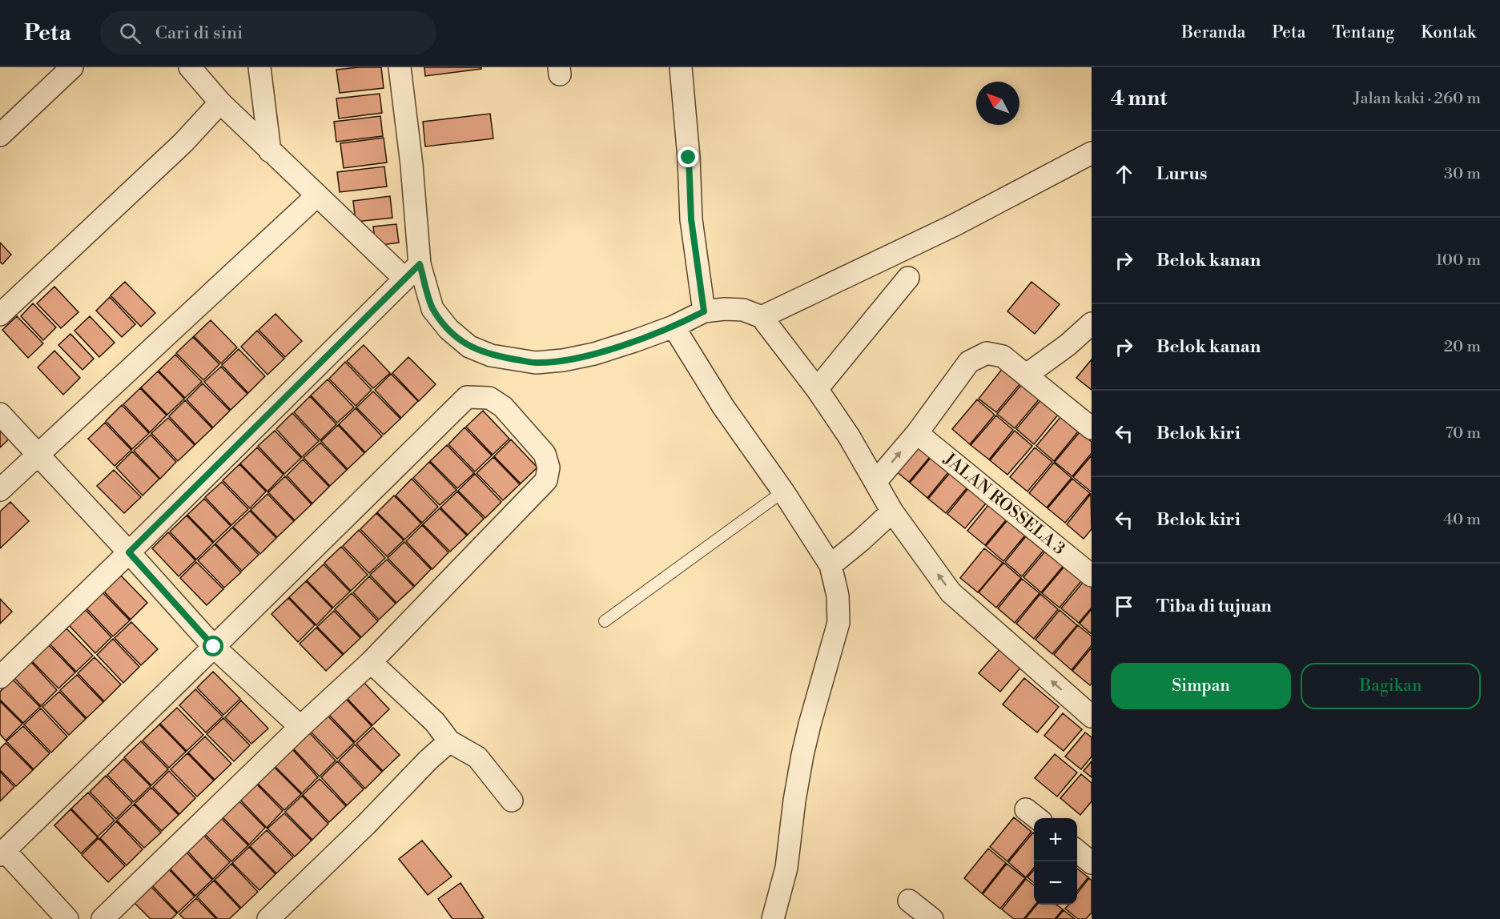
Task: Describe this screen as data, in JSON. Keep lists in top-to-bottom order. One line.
{"streets":{"street":["JALAN ROSSELA 3"]},"north":"top left","page":{"header":"Peta","search":"Cari di sini","nav":["Beranda","Peta","Tentang","Kontak"],"heading":["4 mnt","Jalan kaki · 260 m"],"list":[["Lurus","30 m"],["Belok kanan","100 m"],["Belok kanan","20 m"],["Belok kiri","70 m"],["Belok kiri","40 m"],"Tiba di tujuan"],"buttons":["Simpan","Bagikan"],"map_buttons":["+","−"]}}
